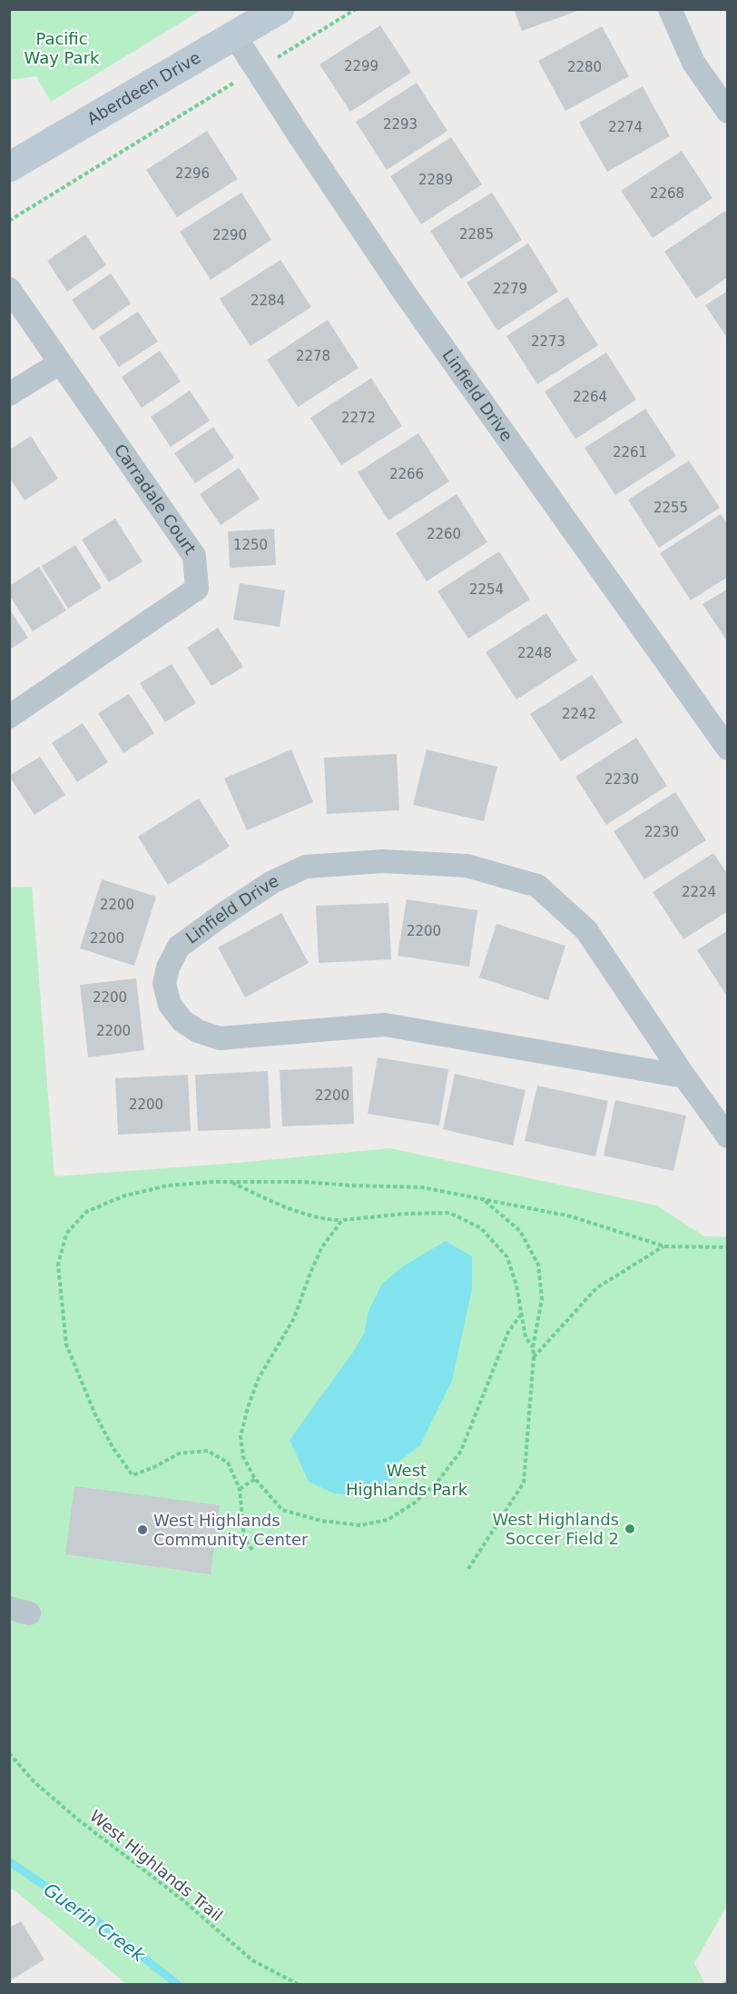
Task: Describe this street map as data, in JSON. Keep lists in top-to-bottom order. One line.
{"streets":{"street":["Aberdeen Drive","Linfield Drive","Carradale Court"],"path":["West Highlands Trail"]},"crossings":[["Aberdeen Drive","Linfield Drive"]],"water":["Guerin Creek"],"parks":["Pacific Way Park","West Highlands Park"],"places":["West Highlands Soccer Field 2","West Highlands Community Center"],"house_numbers":["2299","2280","2293","2274","2296","2289","2268","2285","2290","2279","2284","2273","2278","2264","2272","2261","2266","2255","2260","1250","2254","2248","2242","2230","2230","2224","2200","2200","2200","2200","2200","2200","2200"]}
